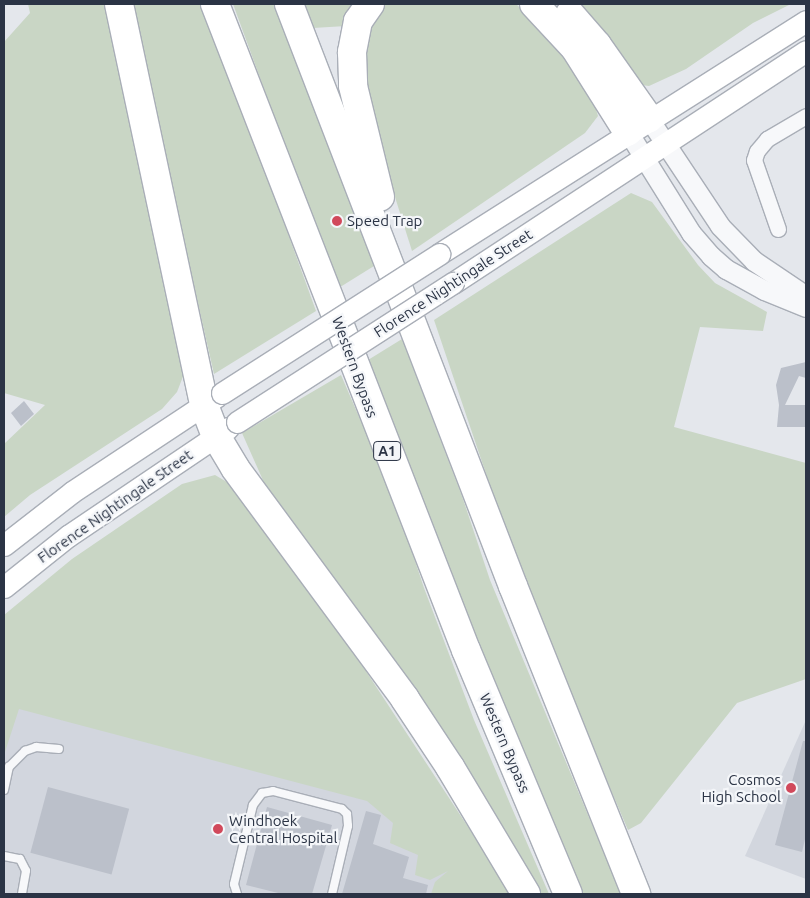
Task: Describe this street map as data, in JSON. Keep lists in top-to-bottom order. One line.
{"streets":{"highway":["Western Bypass","A1"],"main road":["Florence Nightingale Street"]},"places":["Speed Trap","Cosmos High School","Windhoek Central Hospital"]}
